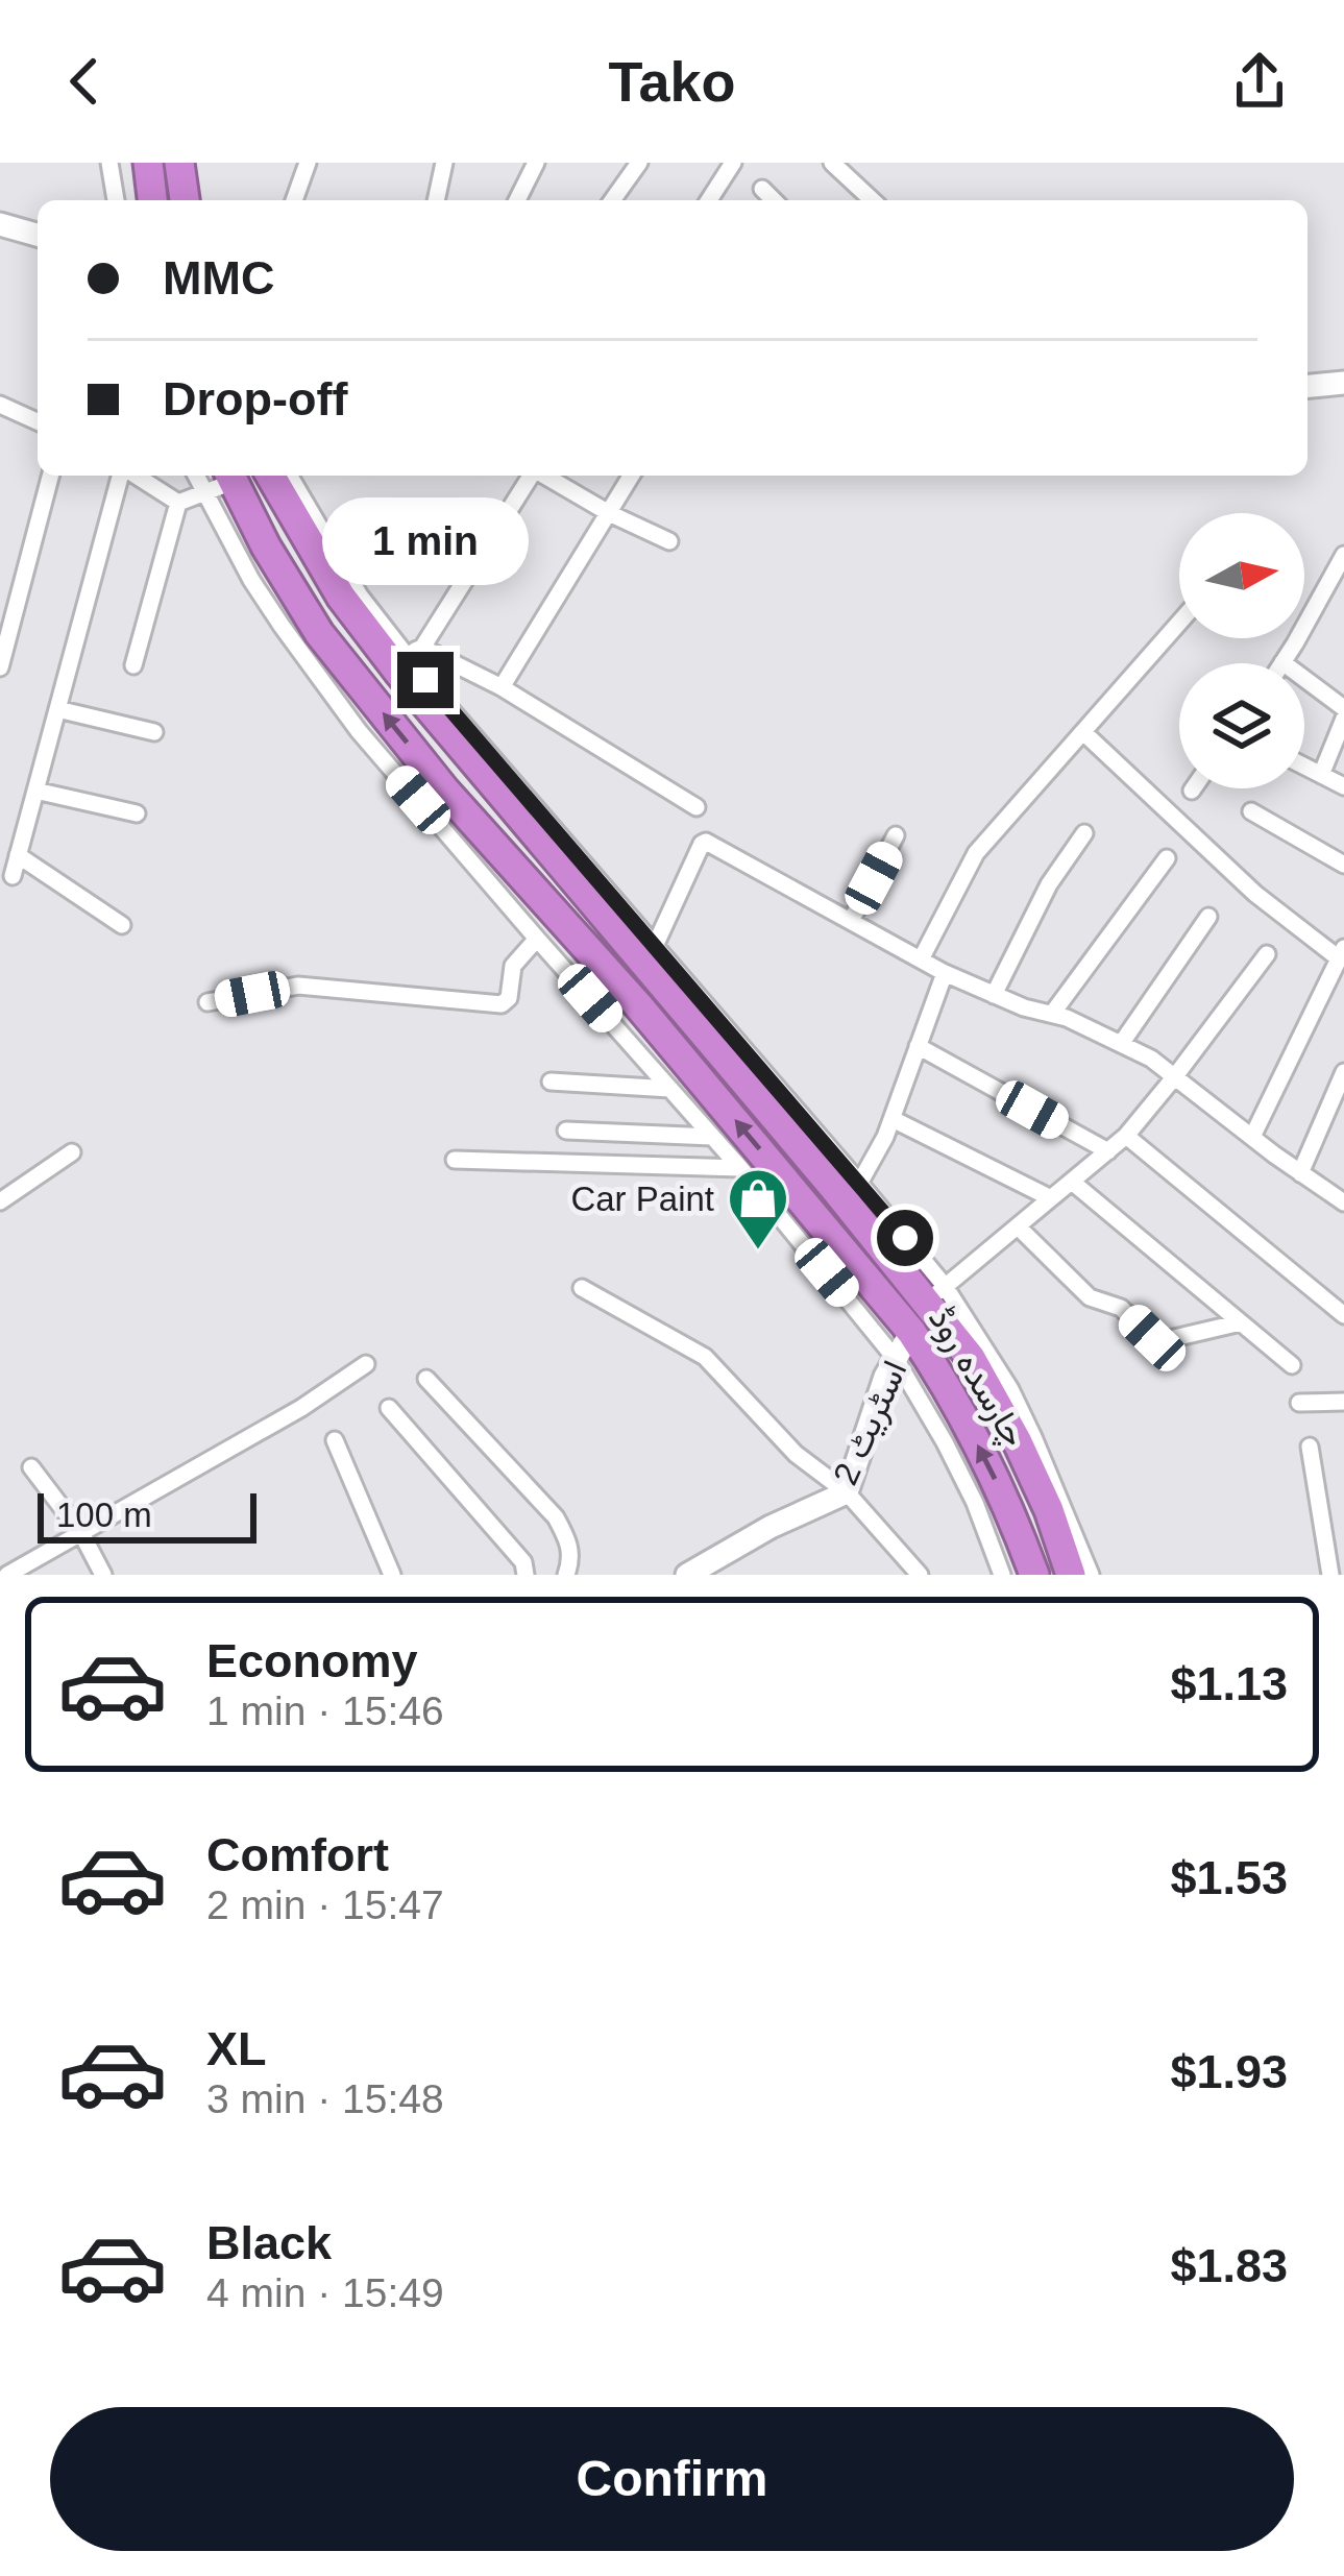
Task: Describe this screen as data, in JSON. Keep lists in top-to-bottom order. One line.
{"streets":{"highway":["چارسدہ روڈ"],"street":["اسٹریٹ 2"]},"crossings":[["چارسدہ روڈ","اسٹریٹ 2"]],"places":{"shop":["Car Paint"]},"scale_bar":"100 m","north":"right","page":{"header":"Tako","banner":["MMC","Drop-off"],"bubble":"1 min","scale":"100 m","list":[{"name":"Economy","note":"1 min · 15:46","value":"$1.13"},{"name":"Comfort","note":"2 min · 15:47","value":"$1.53"},{"name":"XL","note":"3 min · 15:48","value":"$1.93"},{"name":"Black","note":"4 min · 15:49","value":"$1.83"}],"buttons":"Confirm"}}
